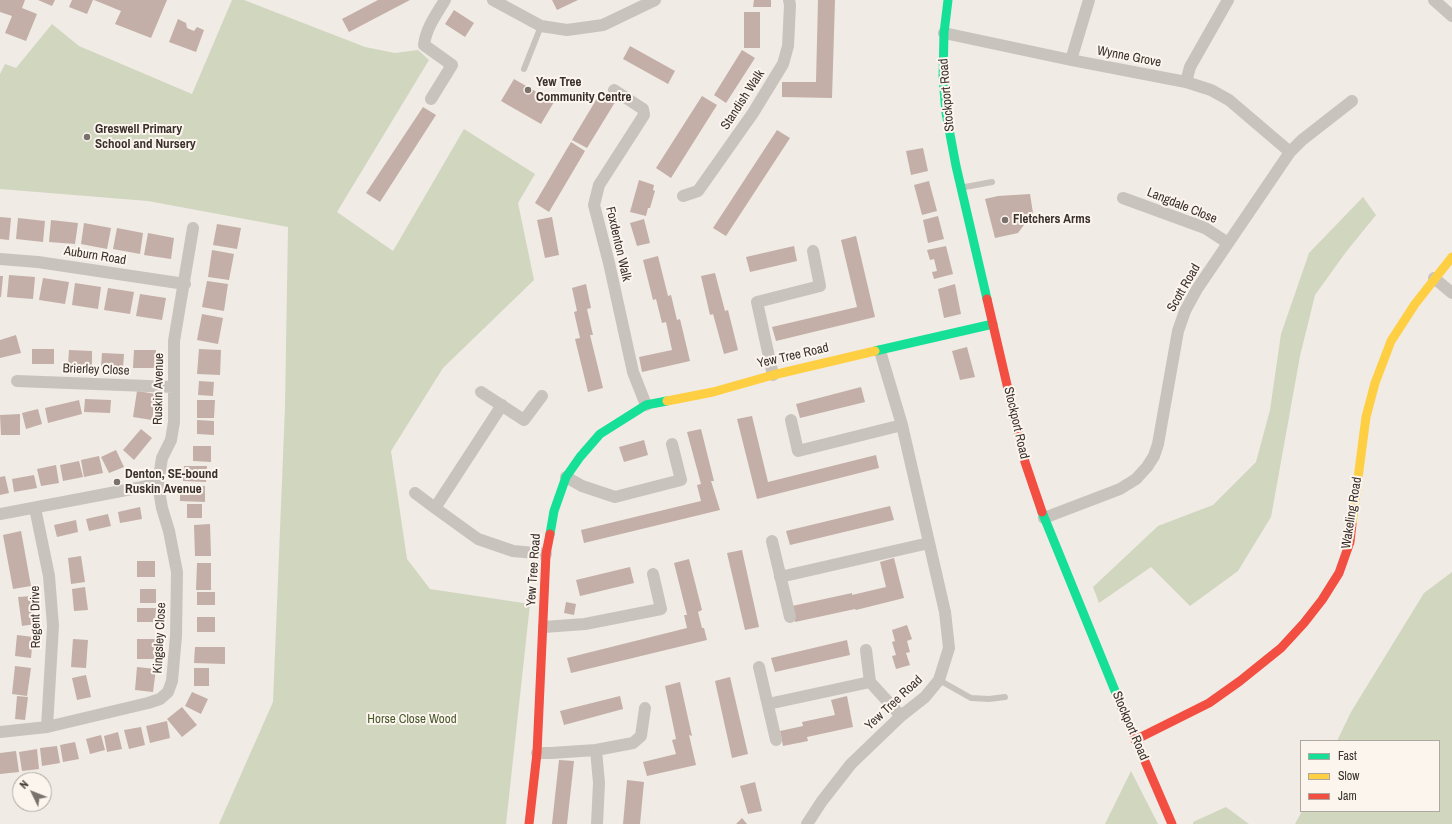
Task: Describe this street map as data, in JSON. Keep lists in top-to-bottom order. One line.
{"streets":{"main road":["Stockport Road","Yew Tree Road","Wakeling Road"],"street":["Wynne Grove","Standish Walk","Langdale Close","Foxdenton Walk","Auburn Road","Scott Road","Brierley Close","Ruskin Avenue","Regent Drive","Kingsley Close"]},"crossings":[["Wynne Grove","Stockport Road"],["Wynne Grove","Scott Road"],["Stockport Road","Scott Road"],["Stockport Road","Yew Tree Road"],["Stockport Road","Wakeling Road"],["Langdale Close","Scott Road"],["Foxdenton Walk","Yew Tree Road"],["Auburn Road","Ruskin Avenue"],["Brierley Close","Ruskin Avenue"],["Ruskin Avenue","Kingsley Close"],["Regent Drive","Kingsley Close"]],"parks":["Horse Close Wood"],"places":["Yew Tree Community Centre","Greswell Primary School and Nursery","Fletchers Arms","Denton, SE-bound Ruskin Avenue"],"legend":["Fast","Slow","Jam"],"north":"top left"}
